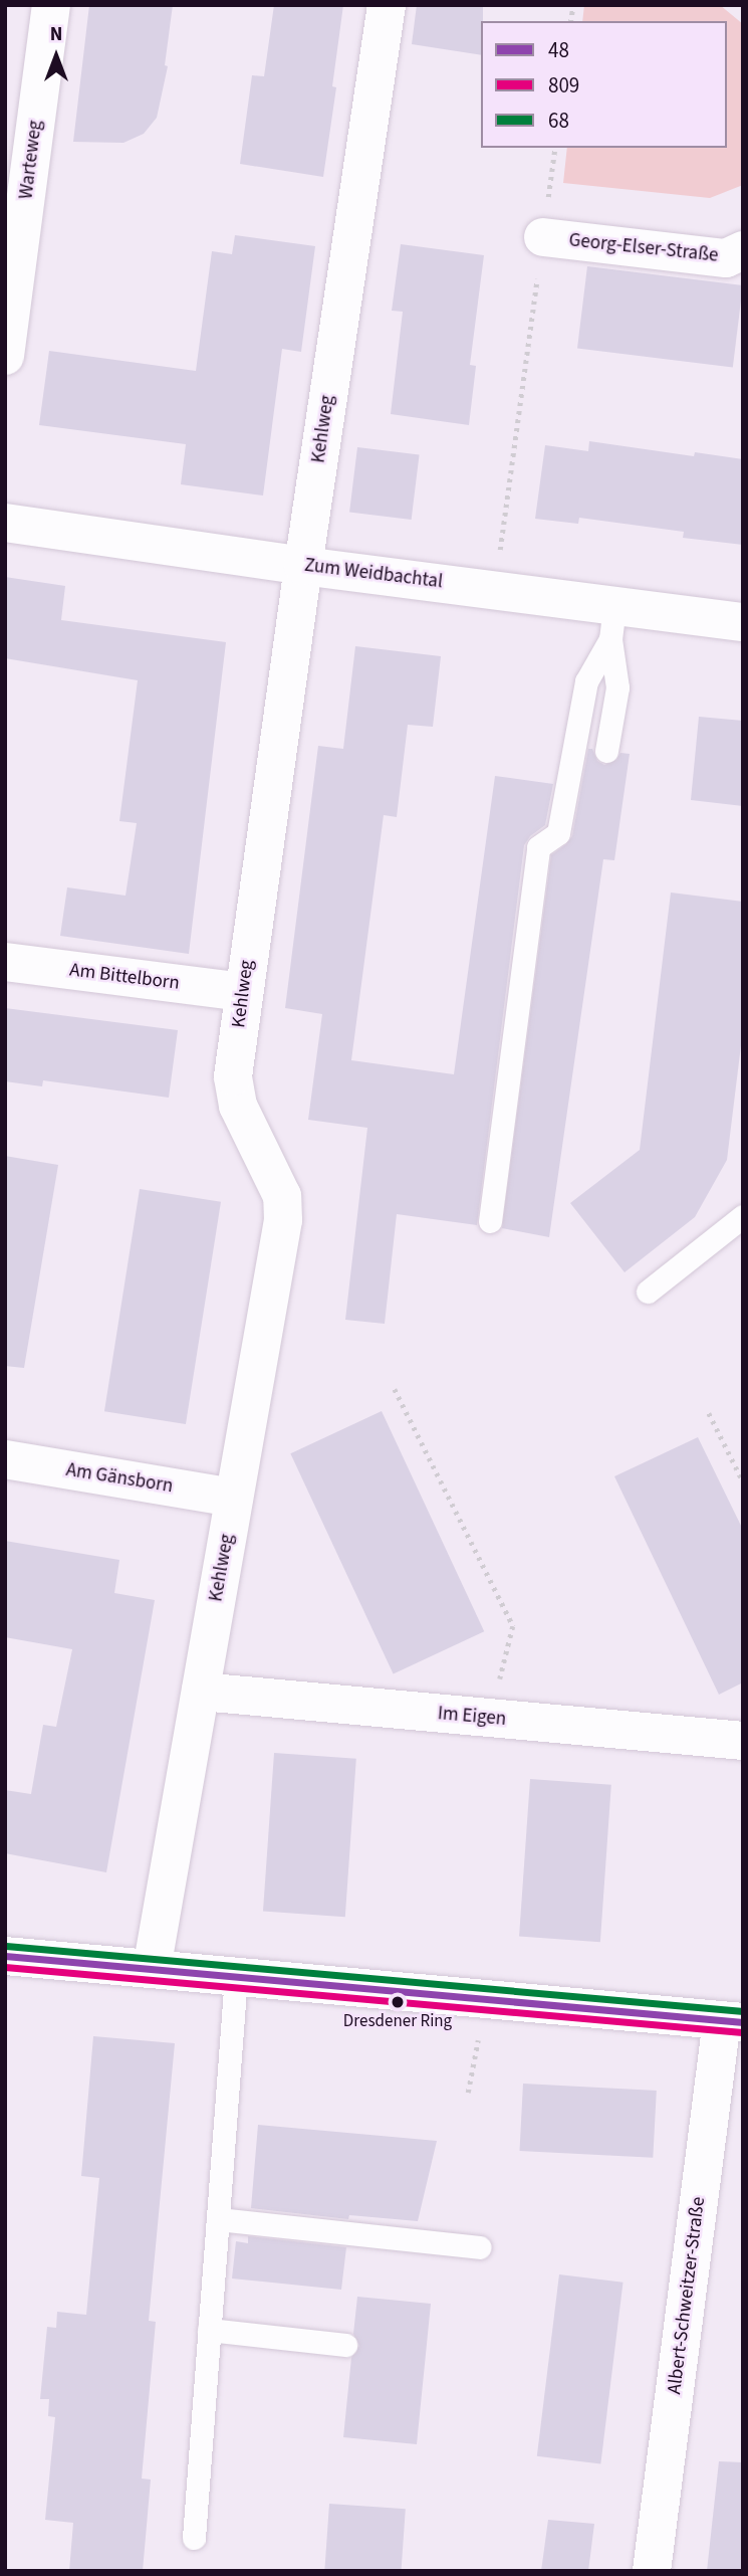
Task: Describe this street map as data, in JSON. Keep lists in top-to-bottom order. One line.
{"streets":{"street":["Warteweg","Georg-Elser-Straße","Kehlweg","Zum Weidbachtal","Am Bittelborn","Am Gänsborn","Im Eigen","Albert-Schweitzer-Straße"]},"crossings":[["Kehlweg","Zum Weidbachtal"],["Kehlweg","Am Bittelborn"],["Kehlweg","Am Gänsborn"],["Kehlweg","Im Eigen"]],"places":["Dresdener Ring"],"lines":["transit line 68","transit line 48","transit line 809"],"legend":["48","809","68"],"north":"top"}
